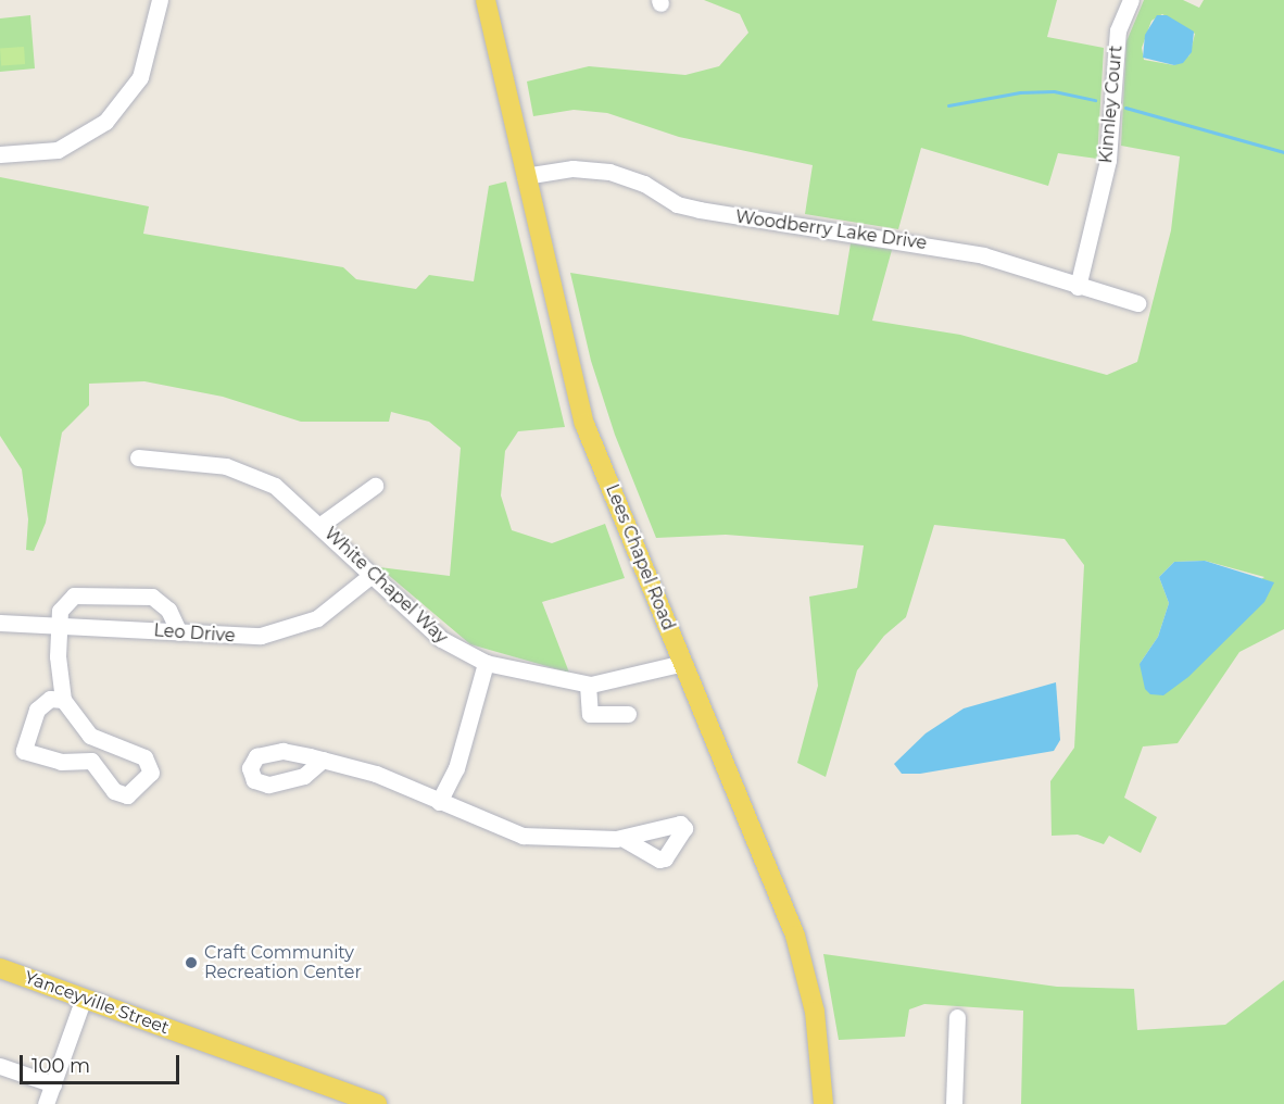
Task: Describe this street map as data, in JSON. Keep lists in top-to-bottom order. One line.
{"streets":{"main road":["Lees Chapel Road","Yanceyville Street"],"street":["Kinnley Court","Woodberry Lake Drive","White Chapel Way","Leo Drive"]},"crossings":[["Kinnley Court","Woodberry Lake Drive"],["Woodberry Lake Drive","Lees Chapel Road"],["Lees Chapel Road","White Chapel Way"],["White Chapel Way","Leo Drive"]],"places":["Craft Community Recreation Center"],"scale_bar":"100 m"}
